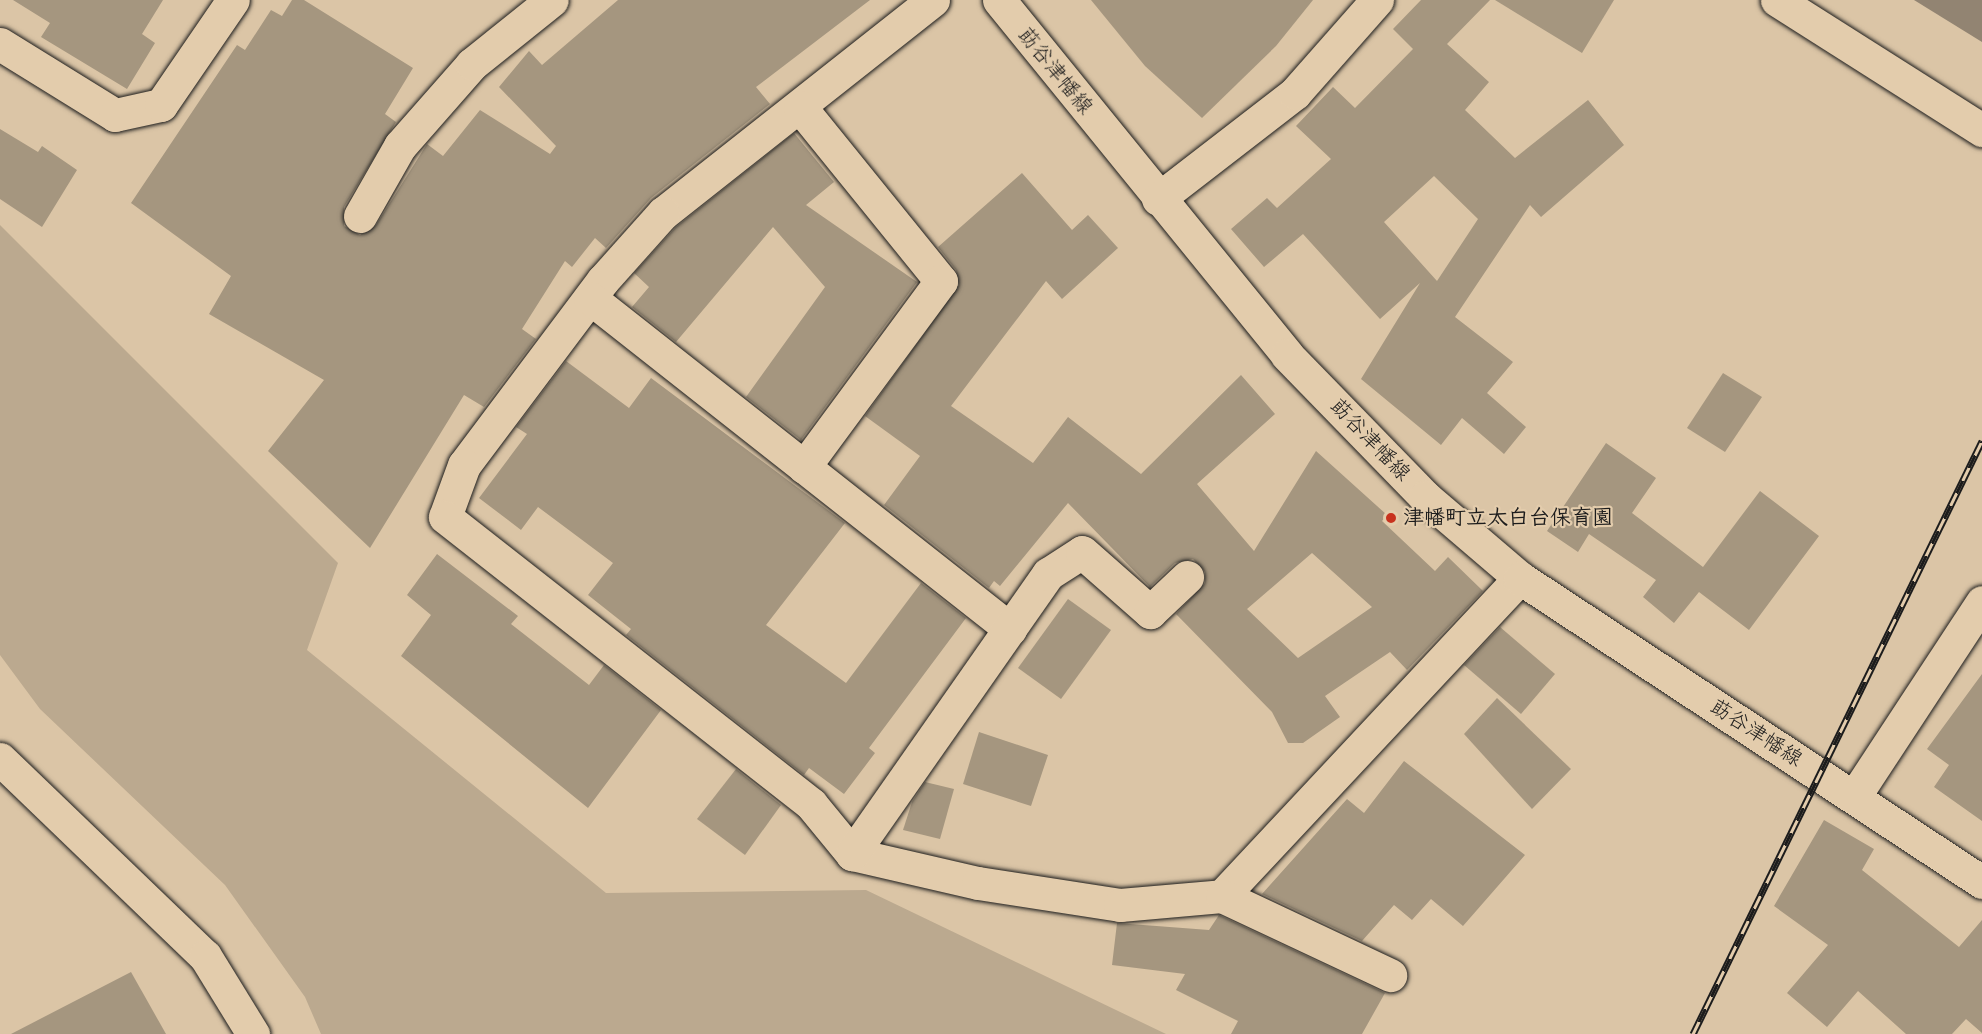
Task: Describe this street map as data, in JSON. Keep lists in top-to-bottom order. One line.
{"streets":{"street":["莇谷津幡線"]},"places":["津幡町立太白台保育園"]}
